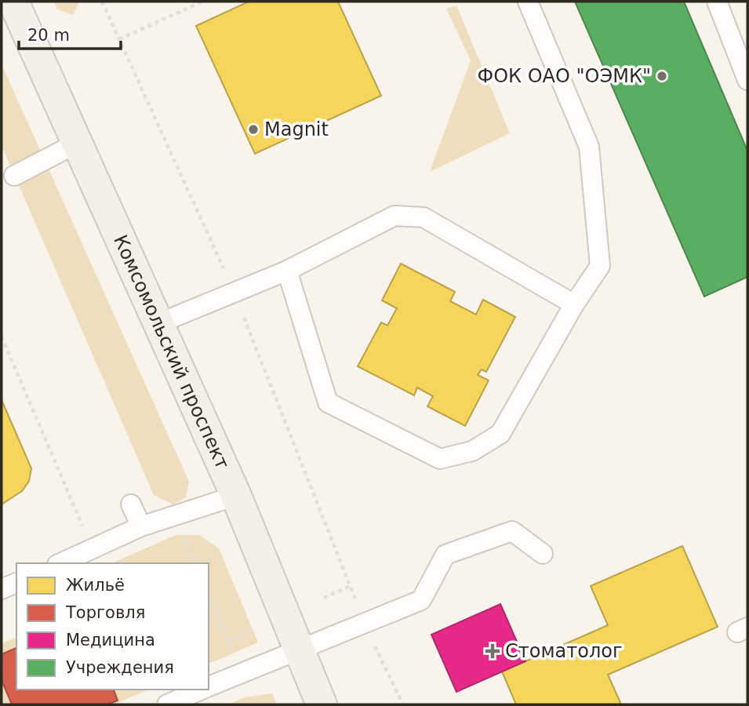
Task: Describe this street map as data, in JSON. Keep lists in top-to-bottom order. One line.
{"streets":{"main road":["Комсомольский проспект"]},"places":{"other":["ФОК ОАО \"ОЭМК\"","Magnit"],"health":["Стоматолог"]},"legend":["Жильё","Торговля","Медицина","Учреждения"],"scale_bar":"20 m"}
